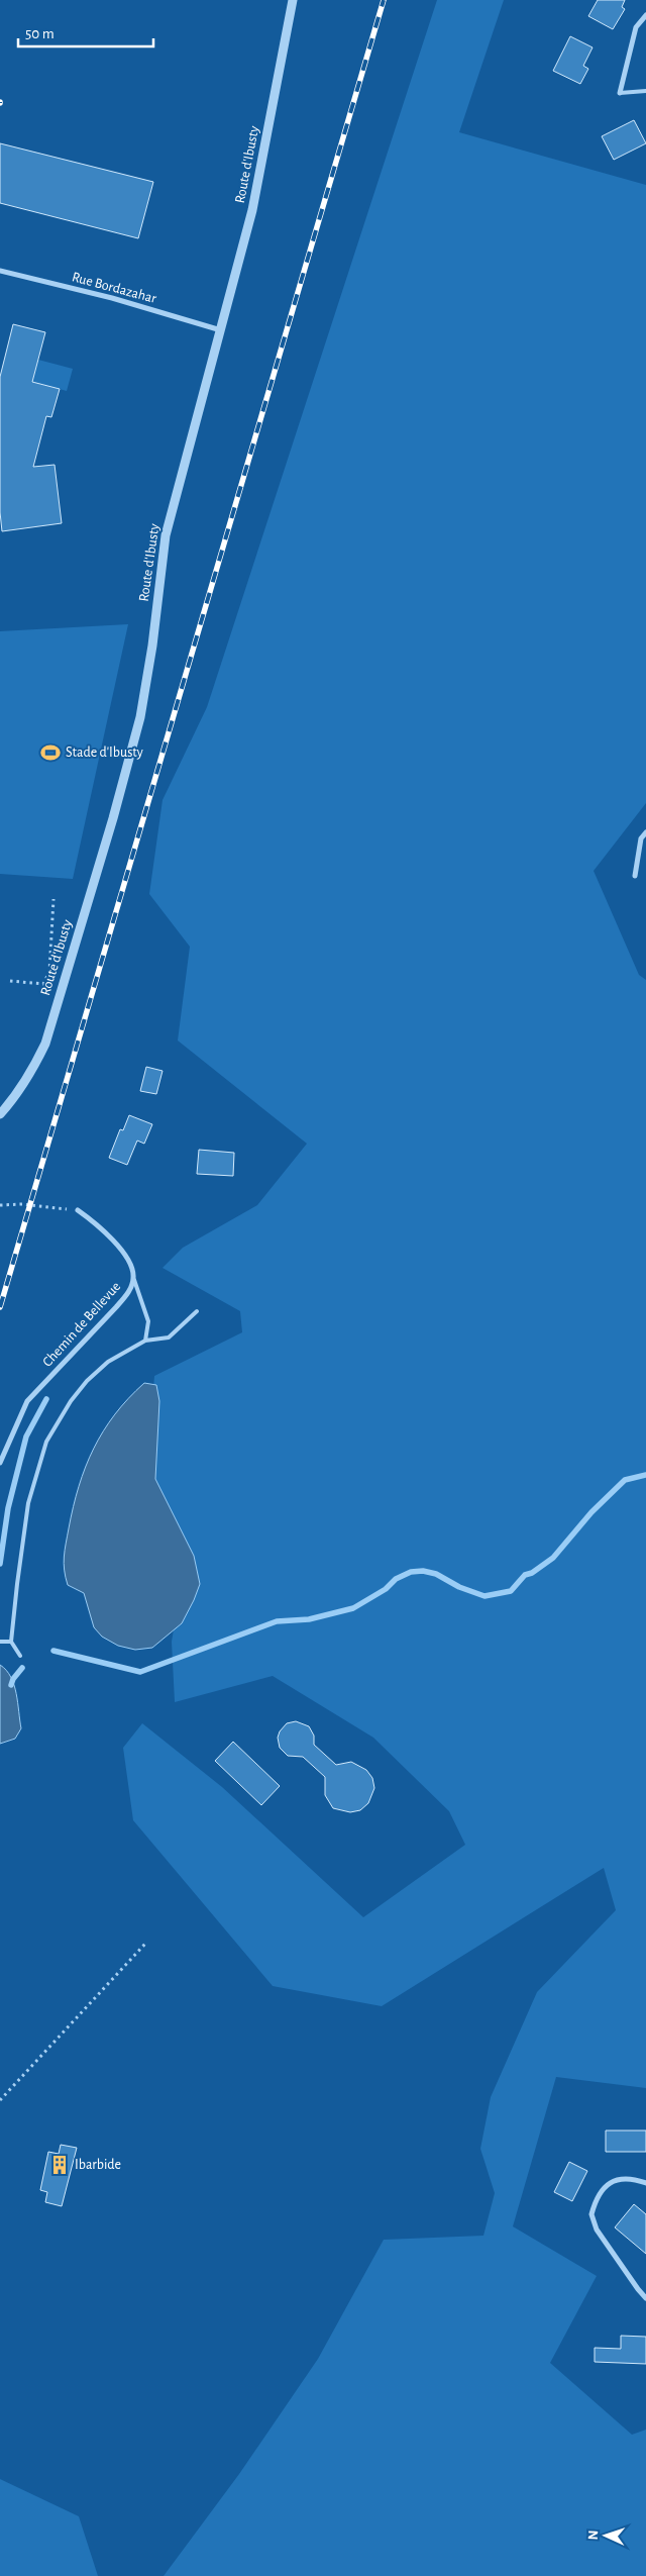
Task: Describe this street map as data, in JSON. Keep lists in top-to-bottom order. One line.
{"streets":{"street":["Route d'Ibusty","Rue Bordazahar","Chemin de Bellevue"]},"crossings":[["Route d'Ibusty","Rue Bordazahar"]],"places":{"sports":["Stade d'Ibusty"],"building":["Ibarbide"]},"scale_bar":"50 m","north":"left"}
